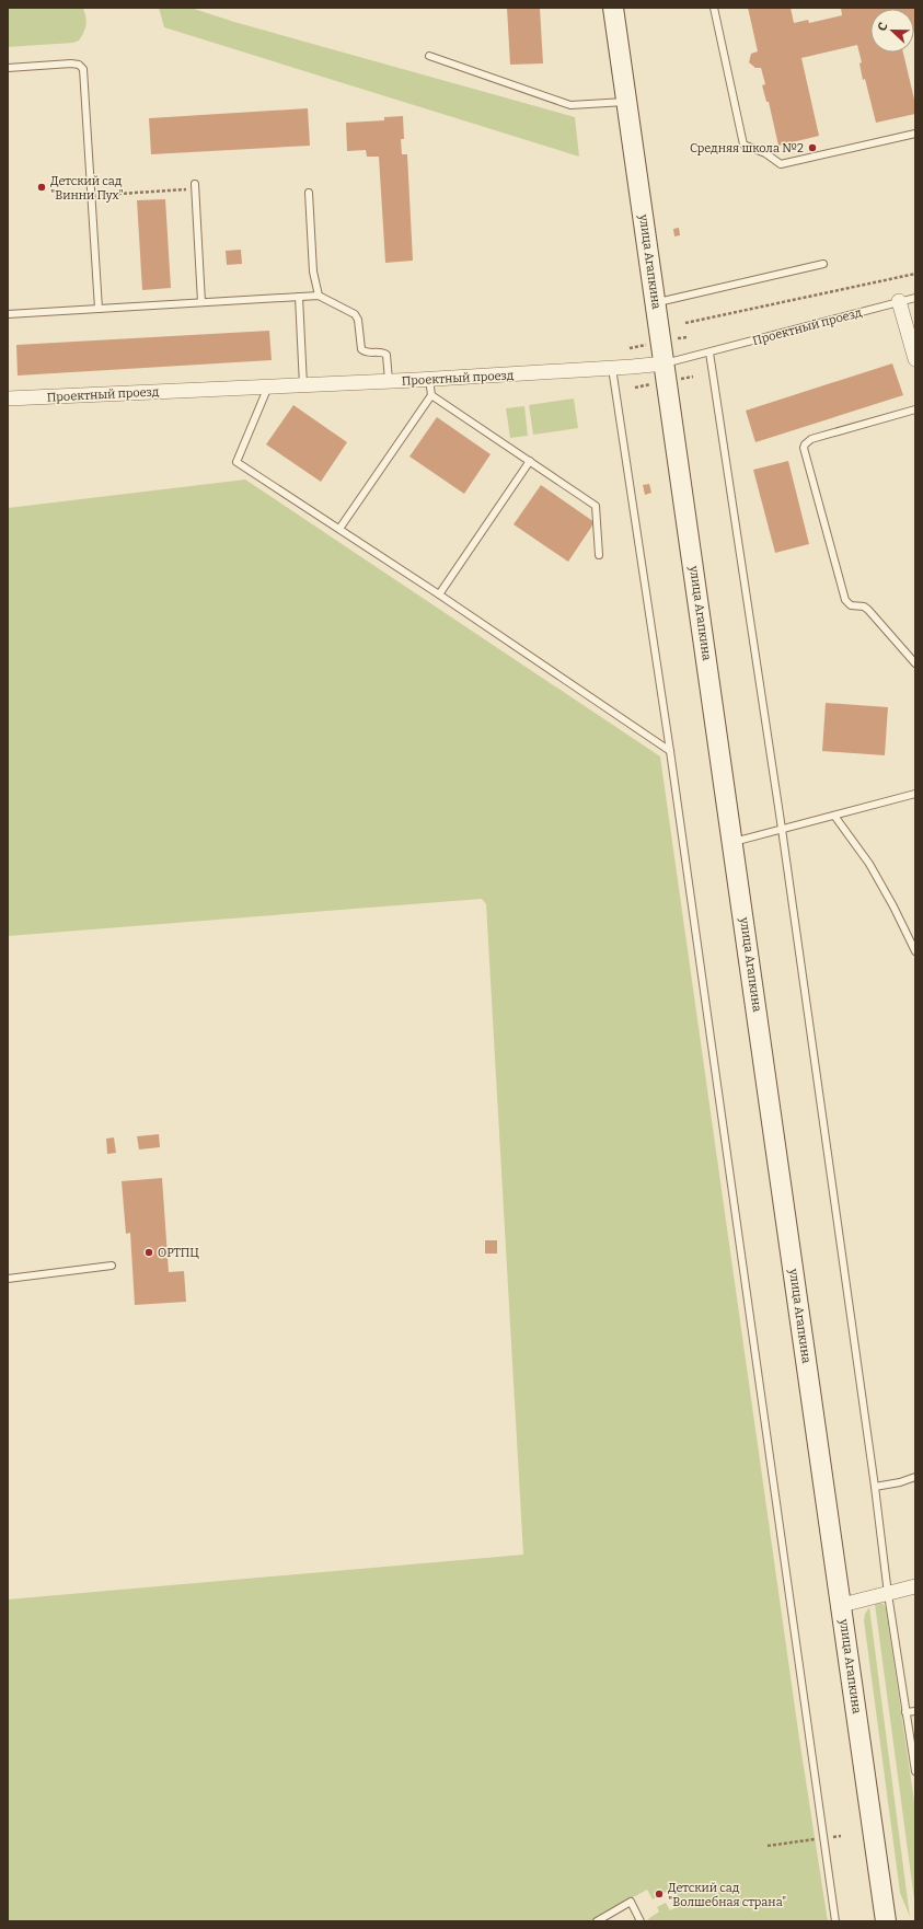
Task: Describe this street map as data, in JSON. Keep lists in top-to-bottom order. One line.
{"streets":{"main road":["улица Агапкина"],"street":["Проектный проезд"]},"crossings":[["улица Агапкина","Проектный проезд"]],"places":["Средняя школа №2","Детский сад \"Винни Пух\"","ОРТПЦ","Детский сад \"Волшебная страна\""],"north":"left"}
